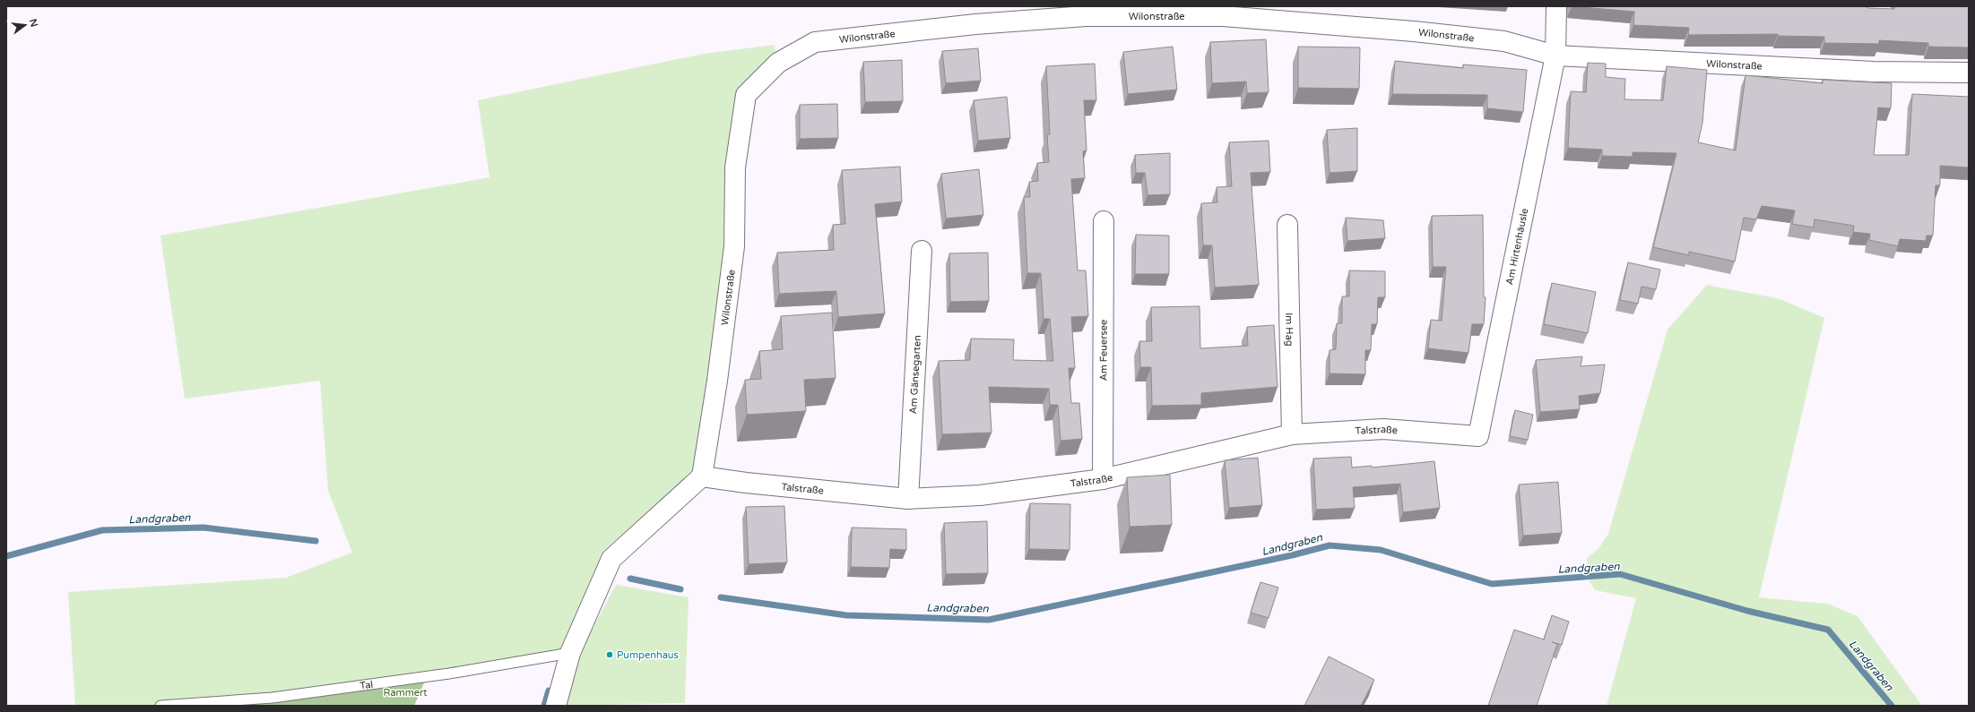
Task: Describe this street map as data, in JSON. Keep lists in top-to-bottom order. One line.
{"streets":{"street":["Wilonstraße","Am Hirtenhäusle","Im Hag","Am Feuersee","Am Gänsegarten","Talstraße"],"lane":["Tal"]},"crossings":[["Wilonstraße","Am Hirtenhäusle"],["Wilonstraße","Talstraße"],["Am Hirtenhäusle","Talstraße"],["Im Hag","Talstraße"],["Am Feuersee","Talstraße"],["Am Gänsegarten","Talstraße"]],"water":["Landgraben"],"parks":["Rammert"],"places":["Pumpenhaus"],"north":"right"}
